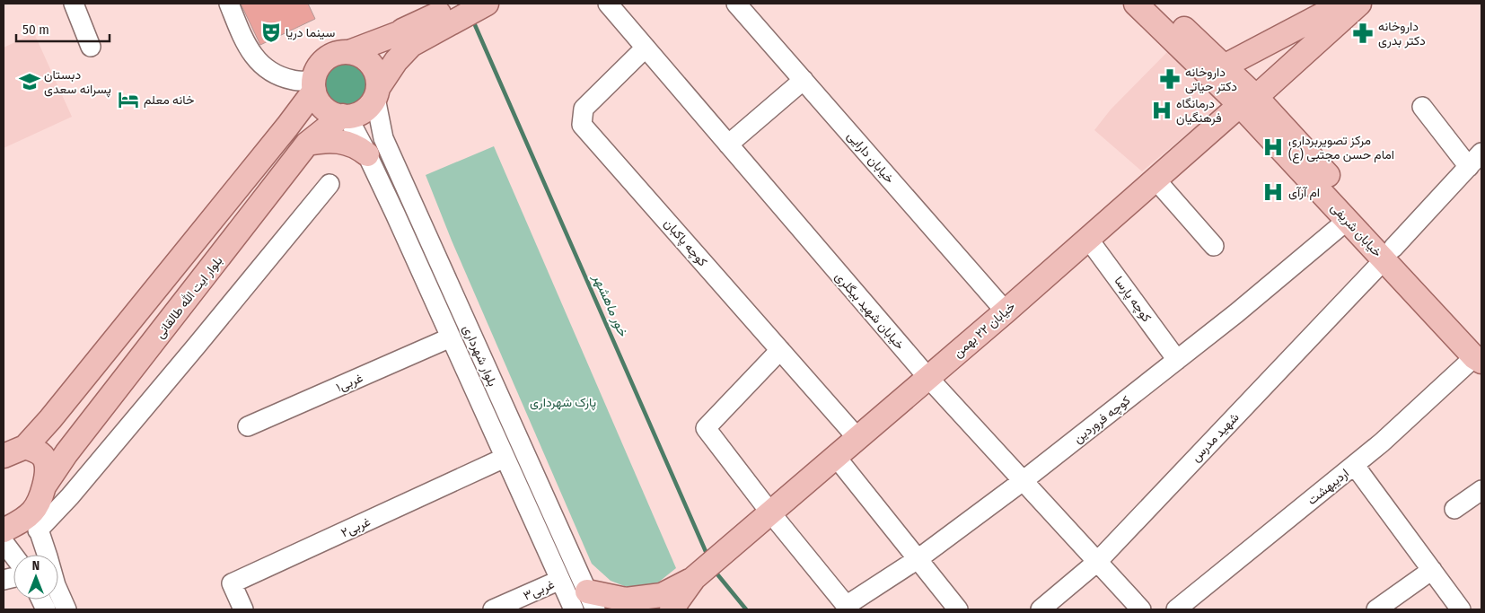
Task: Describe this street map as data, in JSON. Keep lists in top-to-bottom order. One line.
{"streets":{"main road":["خیابان شریفی","بلوار ایت الله طالقانی","خیابان ۲۲ بهمن"],"street":["خیابان دارایی","کوچه پاکبان","کوچه پارسا","خیابان شهید بیگلری","بلوار شهرداری","۱غربی","کوچه فروردین","شهید مدرس","اردیبهشت","۲غربی","۳غربی"]},"crossings":[["خیابان دارایی","خیابان ۲۲ بهمن"],["خیابان شریفی","خیابان ۲۲ بهمن"],["خیابان شریفی","کوچه فروردین"],["خیابان شریفی","شهید مدرس"],["خیابان شریفی","اردیبهشت"],["کوچه پاکبان","خیابان شهید بیگلری"],["کوچه پاکبان","خیابان ۲۲ بهمن"],["بلوار ایت الله طالقانی","بلوار شهرداری"],["کوچه پارسا","خیابان ۲۲ بهمن"],["کوچه پارسا","کوچه فروردین"],["خیابان شهید بیگلری","خیابان ۲۲ بهمن"],["خیابان شهید بیگلری","کوچه فروردین"],["خیابان شهید بیگلری","شهید مدرس"],["بلوار شهرداری","۱غربی"],["بلوار شهرداری","۲غربی"],["بلوار شهرداری","۳غربی"]],"water":["خور ماهشهر"],"parks":["پارک شهرداری"],"places":{"theatre":["سینما دریا"],"pharmacy":["داروخانه دکتر بدری","داروخانه دکتر حیاتی"],"school or university":["دبستان پسرانه سعدی"],"hotel":["خانه معلم"],"hospital":["درمانگاه فرهنگیان","مرکز تصویربرداری امام حسن مجتبی (ع)","ام آرآی"]},"scale_bar":"50 m","north":"top"}
